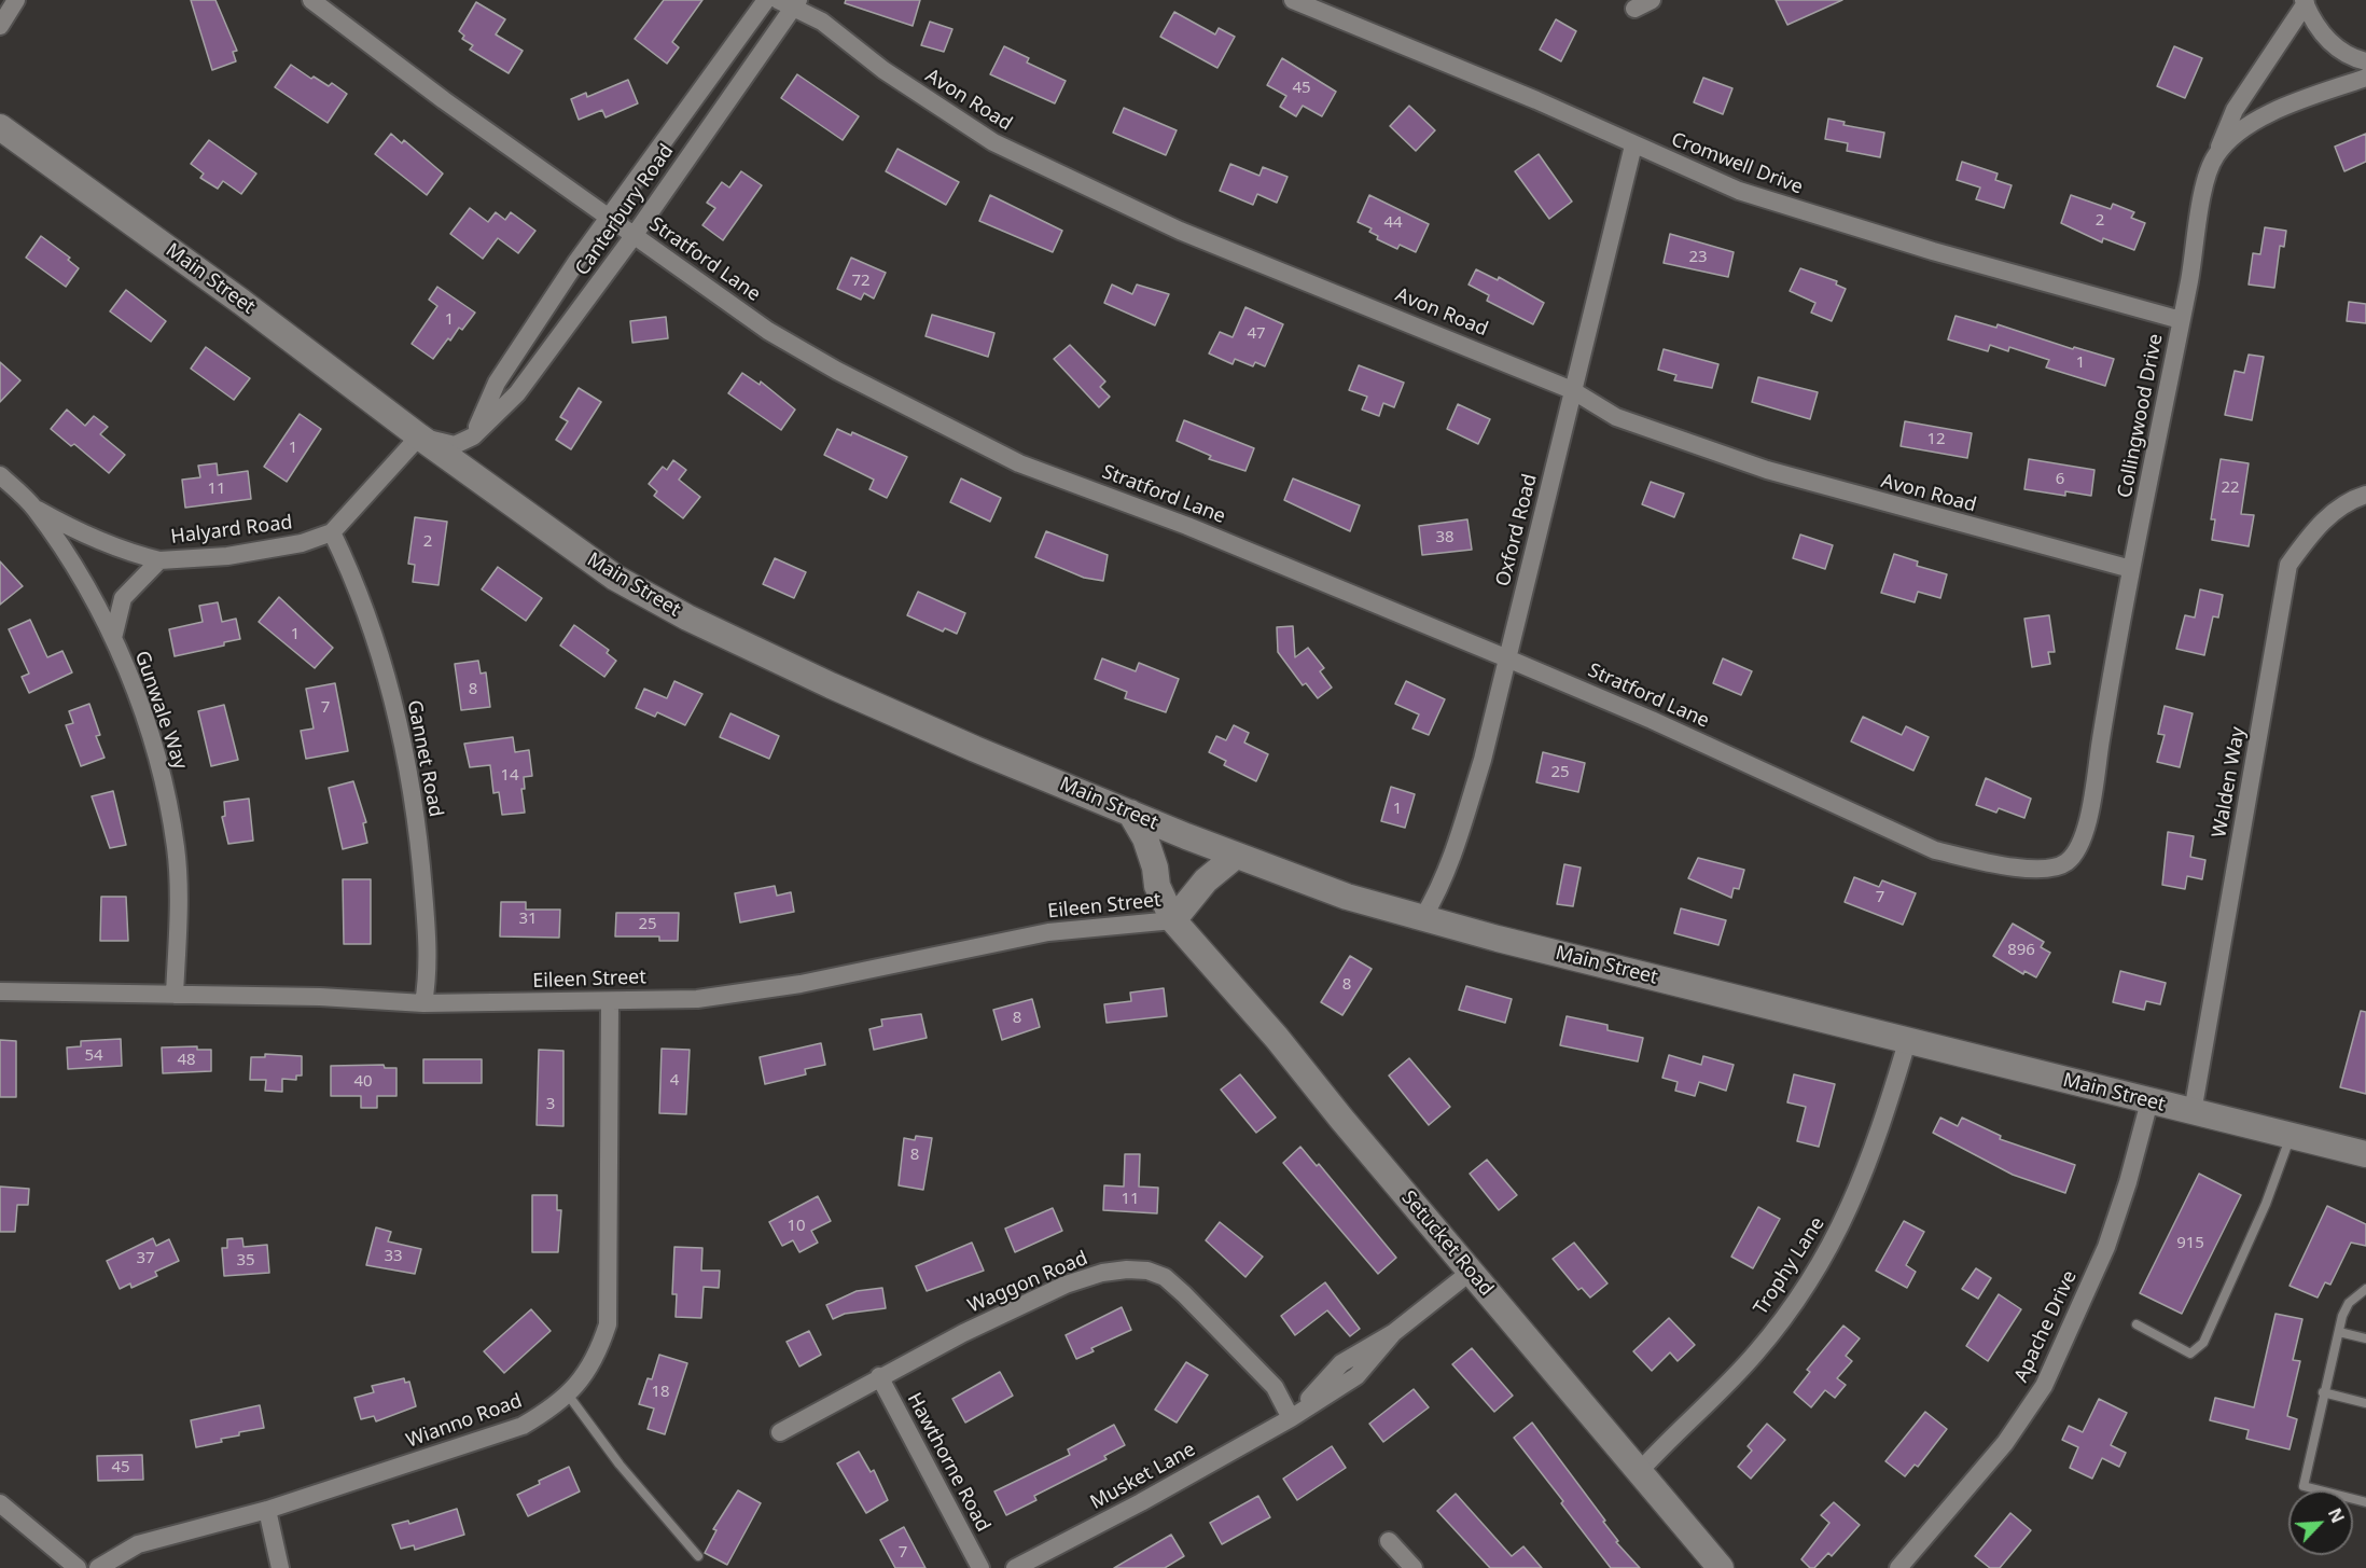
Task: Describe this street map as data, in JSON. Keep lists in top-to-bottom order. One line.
{"streets":{"main road":["Main Street","Setucket Road"],"street":["Avon Road","Cromwell Drive","Canterbury Road","Stratford Lane","Collingwood Drive","Halyard Road","Oxford Road","Gunwale Way","Gannet Road","Walden Way","Eileen Street","Trophy Lane","Waggon Road","Apache Drive","Wianno Road","Hawthorne Road","Musket Lane"]},"crossings":[["Avon Road","Canterbury Road"],["Avon Road","Collingwood Drive"],["Avon Road","Oxford Road"],["Cromwell Drive","Collingwood Drive"],["Cromwell Drive","Oxford Road"],["Canterbury Road","Stratford Lane"],["Stratford Lane","Collingwood Drive"],["Stratford Lane","Oxford Road"],["Main Street","Halyard Road"],["Main Street","Oxford Road"],["Main Street","Walden Way"],["Main Street","Setucket Road"],["Main Street","Trophy Lane"],["Main Street","Apache Drive"],["Halyard Road","Gunwale Way"],["Halyard Road","Gannet Road"],["Gunwale Way","Eileen Street"],["Gannet Road","Eileen Street"],["Eileen Street","Setucket Road"],["Eileen Street","Wianno Road"],["Setucket Road","Trophy Lane"],["Setucket Road","Musket Lane"],["Waggon Road","Hawthorne Road"],["Waggon Road","Musket Lane"]],"house_numbers":["45","2","44","23","72","1","47","1","12","1","6","22","11","38","2","1","8","7","25","14","1","7","31","25","896","8","8","54","48","4","40","3","8","11","10","915","33","37","35","18","45","7"],"north":"top right"}
